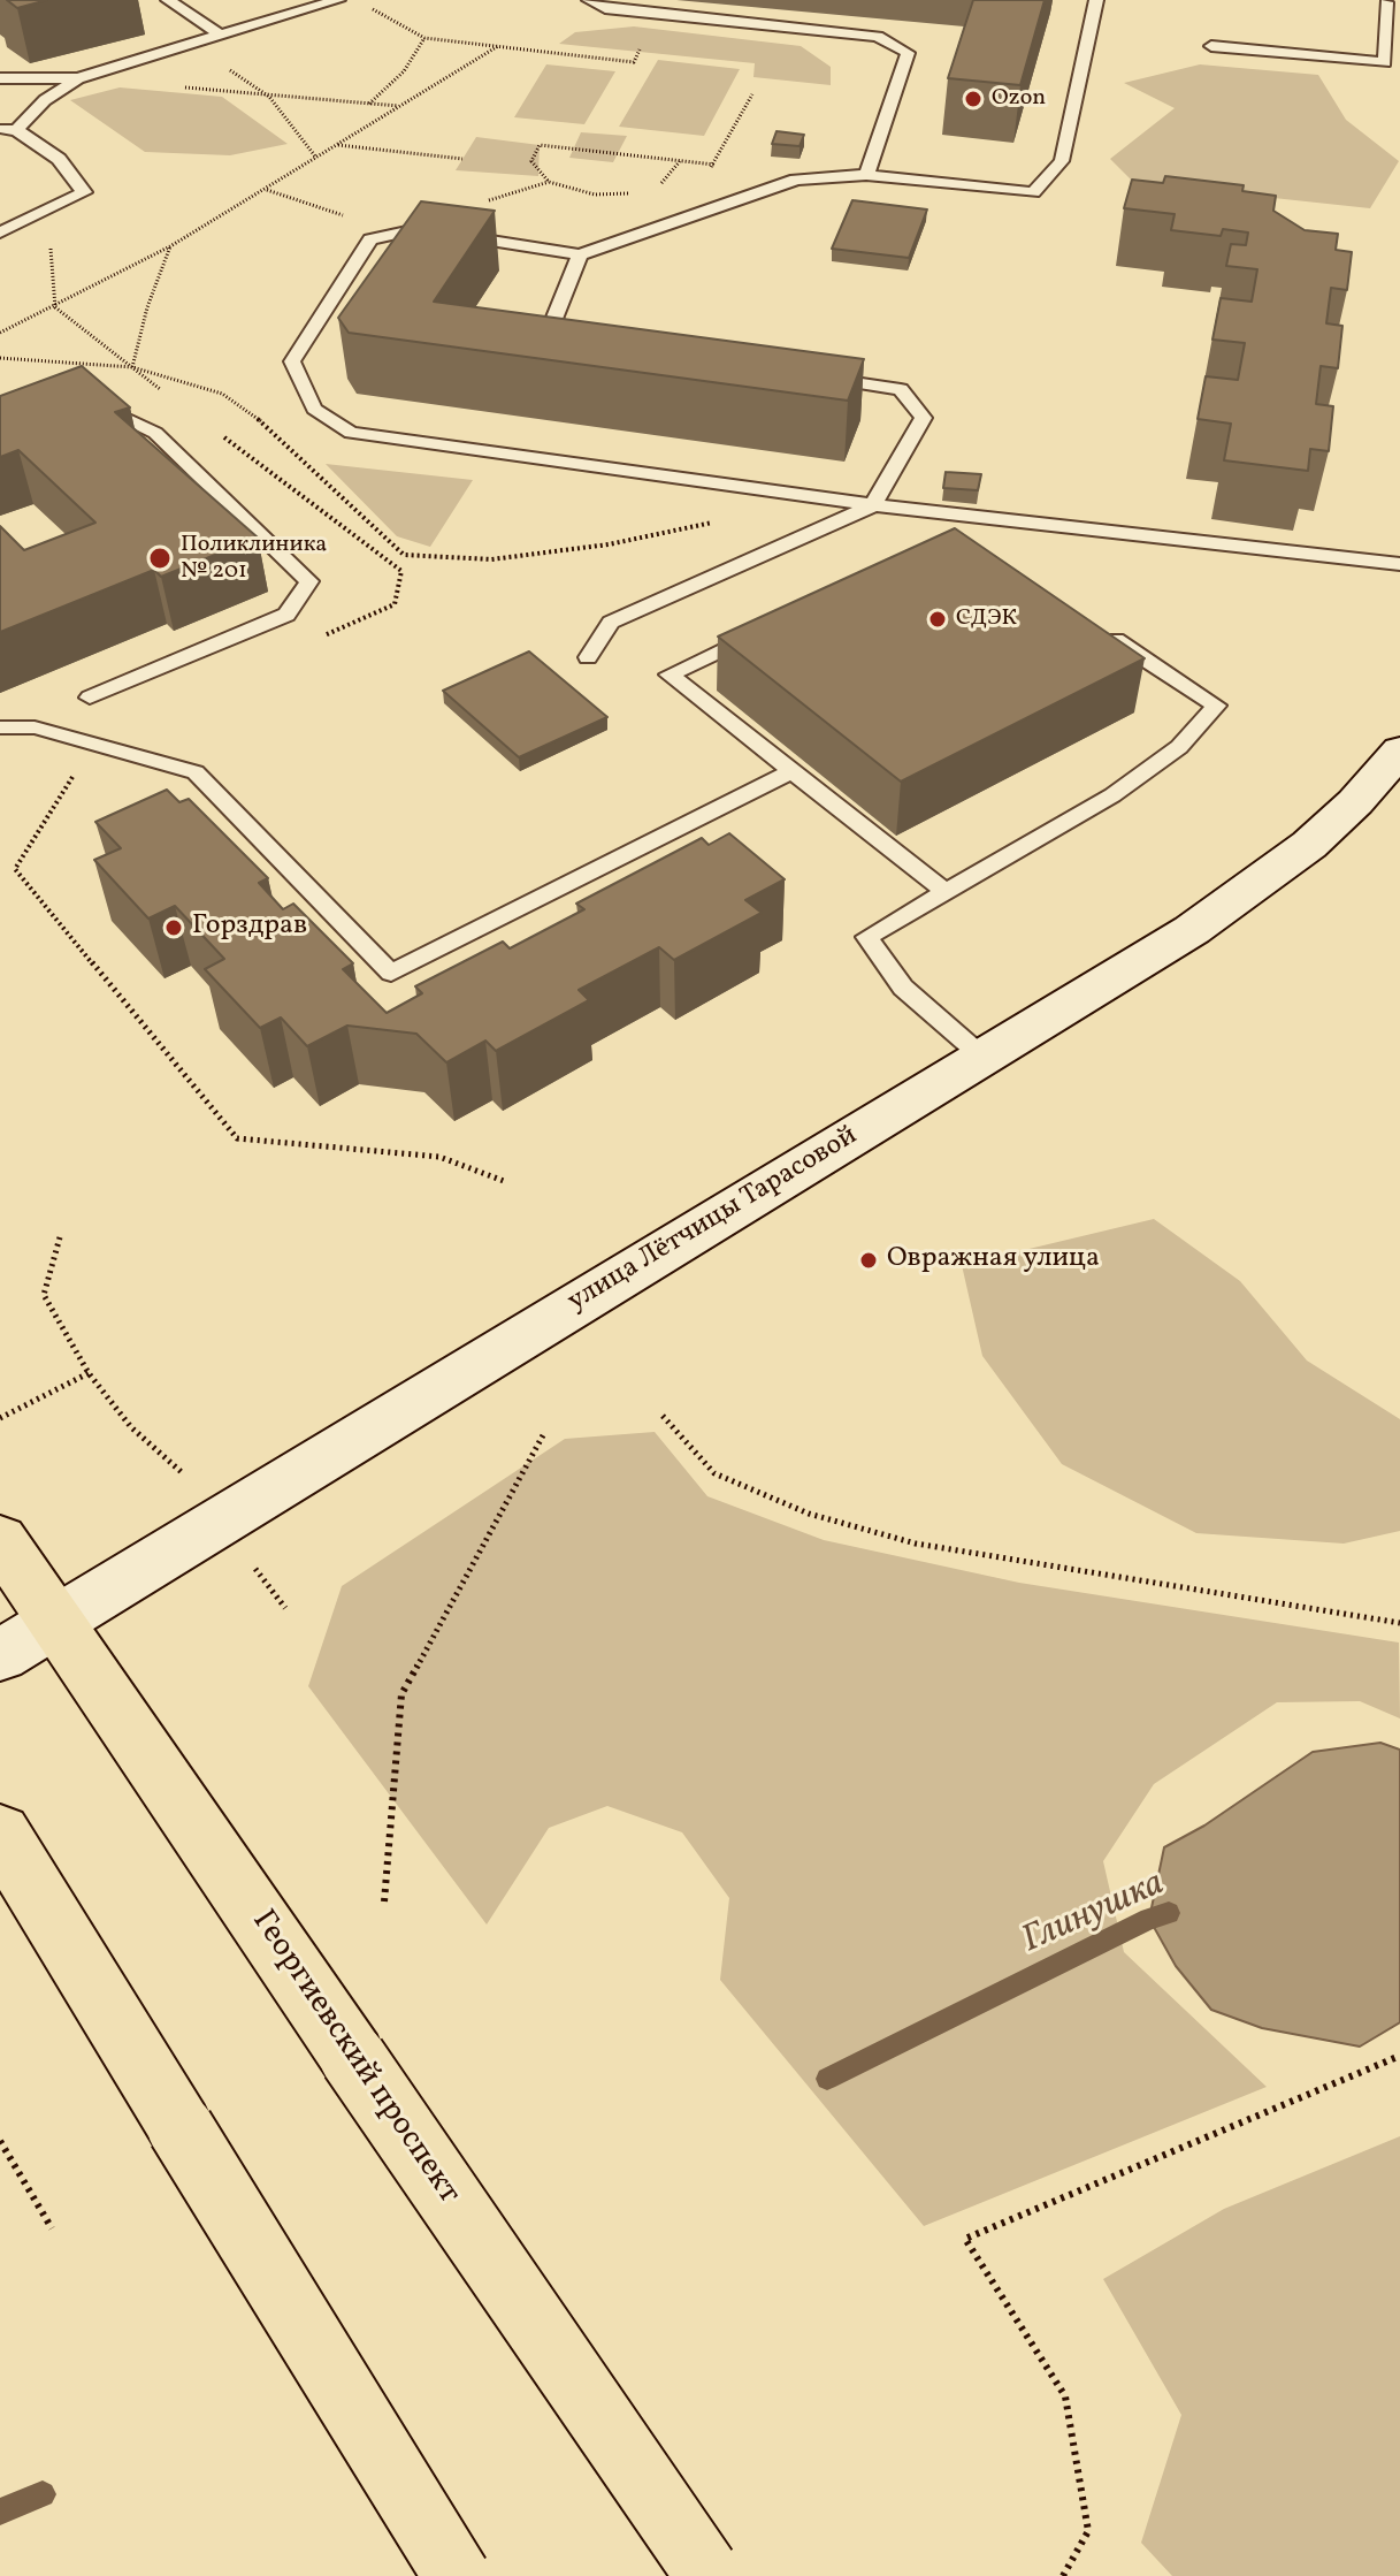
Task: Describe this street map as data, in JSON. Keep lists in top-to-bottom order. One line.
{"streets":{"main road":["улица Лётчицы Тарасовой","Георгиевский проспект"]},"crossings":[["улица Лётчицы Тарасовой","Георгиевский проспект"]],"water":["Глинушка"],"places":["Ozon","Поликлиника № 201","СДЭК","Горздрав","Овражная улица"]}
